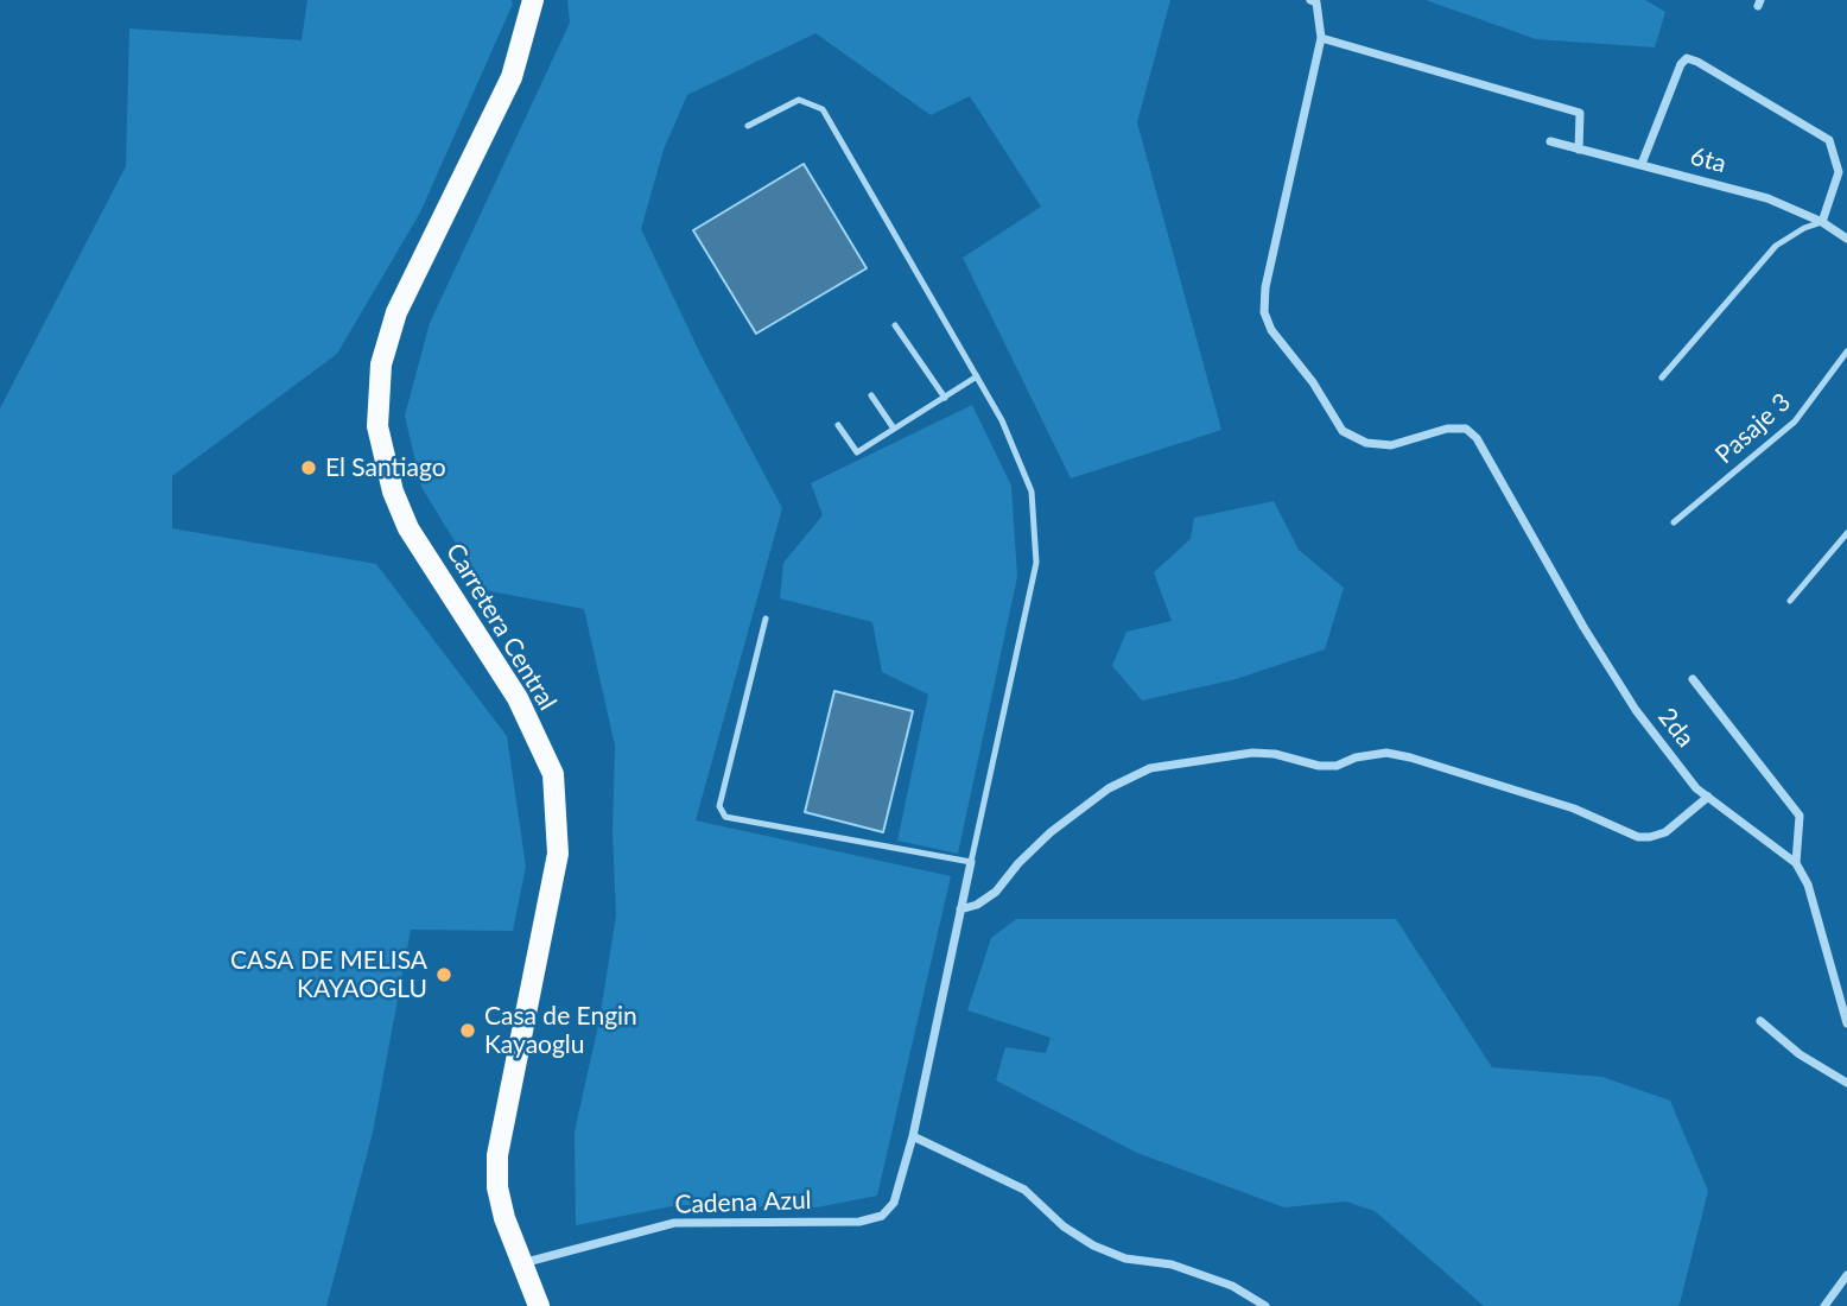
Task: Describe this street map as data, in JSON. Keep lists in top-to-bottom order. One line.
{"streets":{"main road":["Carretera Central"],"street":["6ta","2da","Cadena Azul"],"lane":["Pasaje 3"]},"crossings":[["Carretera Central","Cadena Azul"]],"places":["El Santiago","CASA DE MELISA KAYAOGLU","Casa de Engin Kayaoglu"]}
